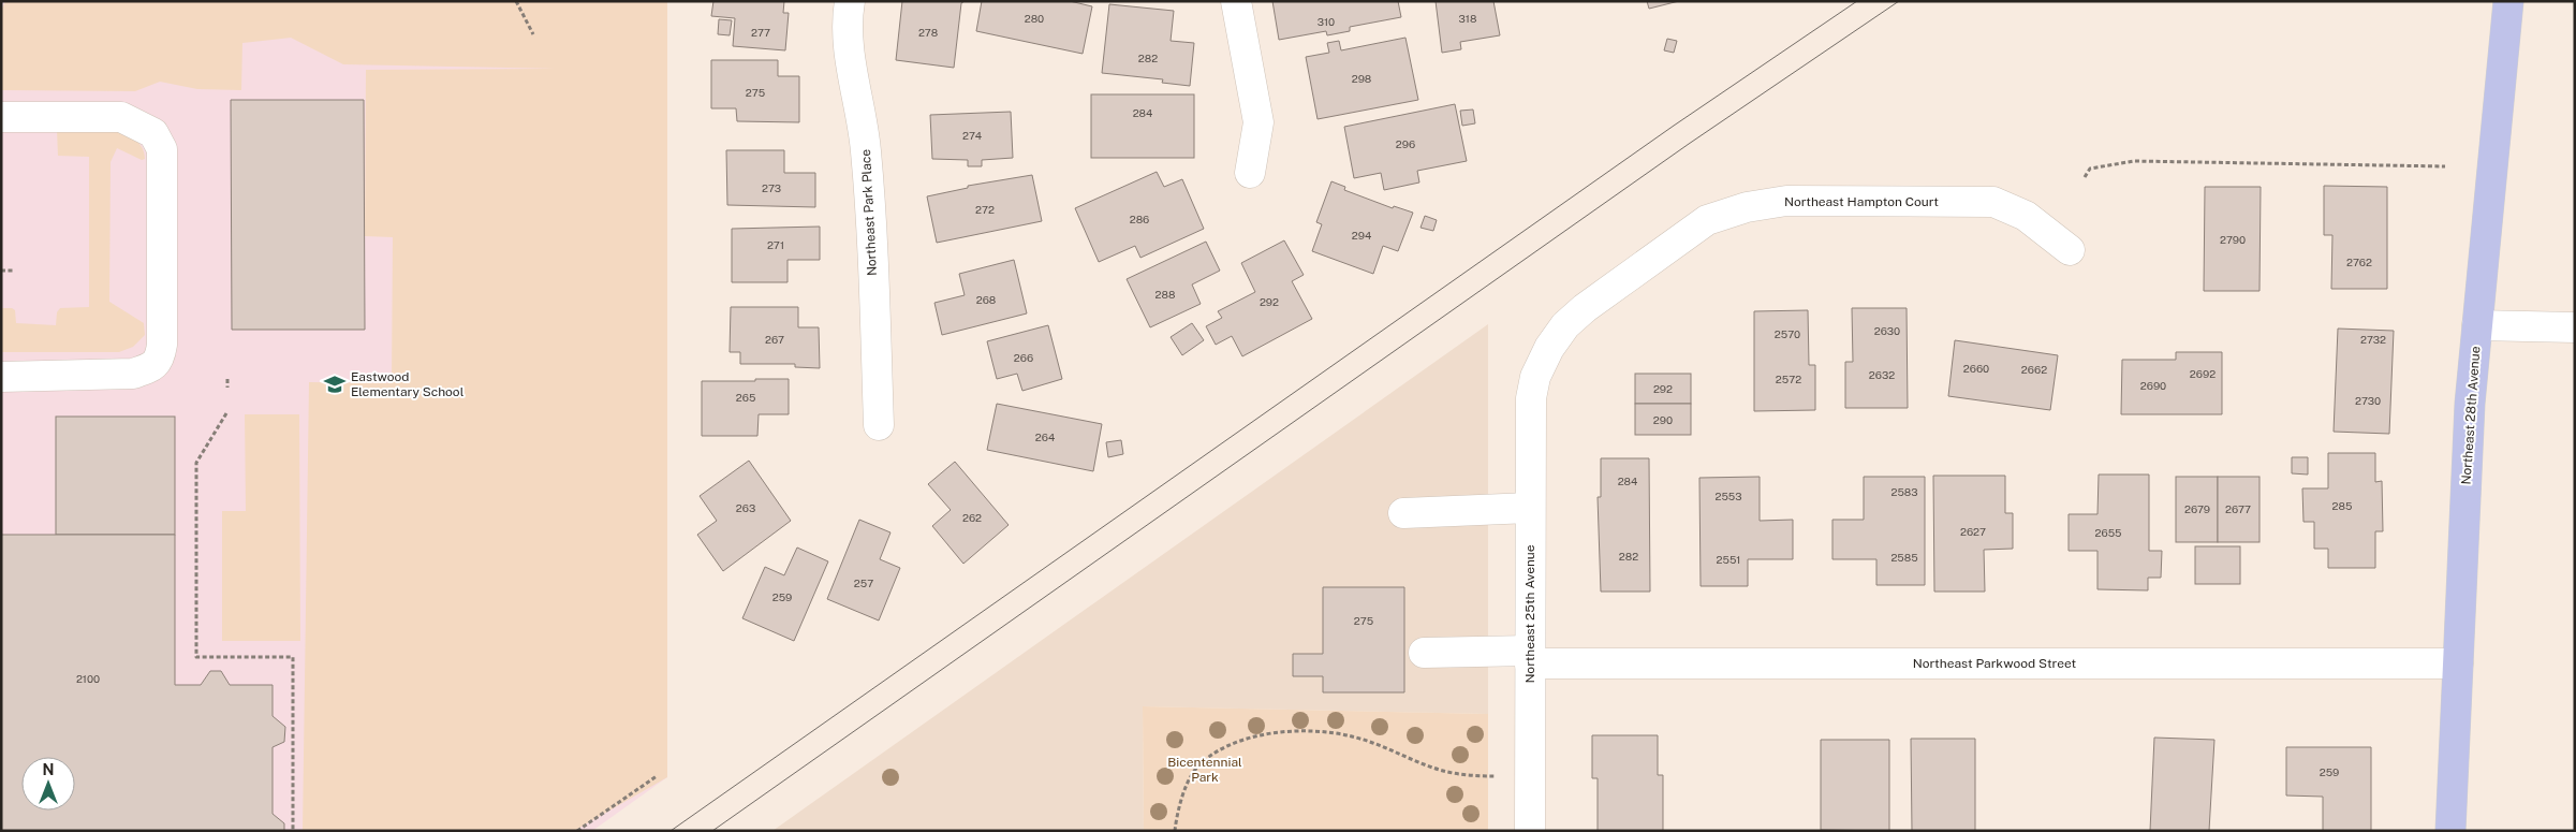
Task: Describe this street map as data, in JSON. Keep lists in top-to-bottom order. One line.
{"streets":{"main road":["Northeast 28th Avenue"],"street":["Northeast Hampton Court","Northeast Park Place","Northeast 25th Avenue","Northeast Parkwood Street"]},"crossings":[["Northeast Hampton Court","Northeast 25th Avenue"],["Northeast 28th Avenue","Northeast Parkwood Street"],["Northeast 25th Avenue","Northeast Parkwood Street"]],"parks":["Bicentennial Park"],"places":{"school or university":["Eastwood Elementary School"]},"house_numbers":["280","318","310","277","278","282","298","275","284","274","296","273","272","286","294","2790","271","2762","288","268","292","2630","2570","267","2732","266","2660","2662","2692","2632","2572","2690","292","265","2730","290","264","284","2583","2553","285","263","2679","2677","262","2627","2655","282","2585","2551","257","259","275","2100","259"],"north":"top"}
